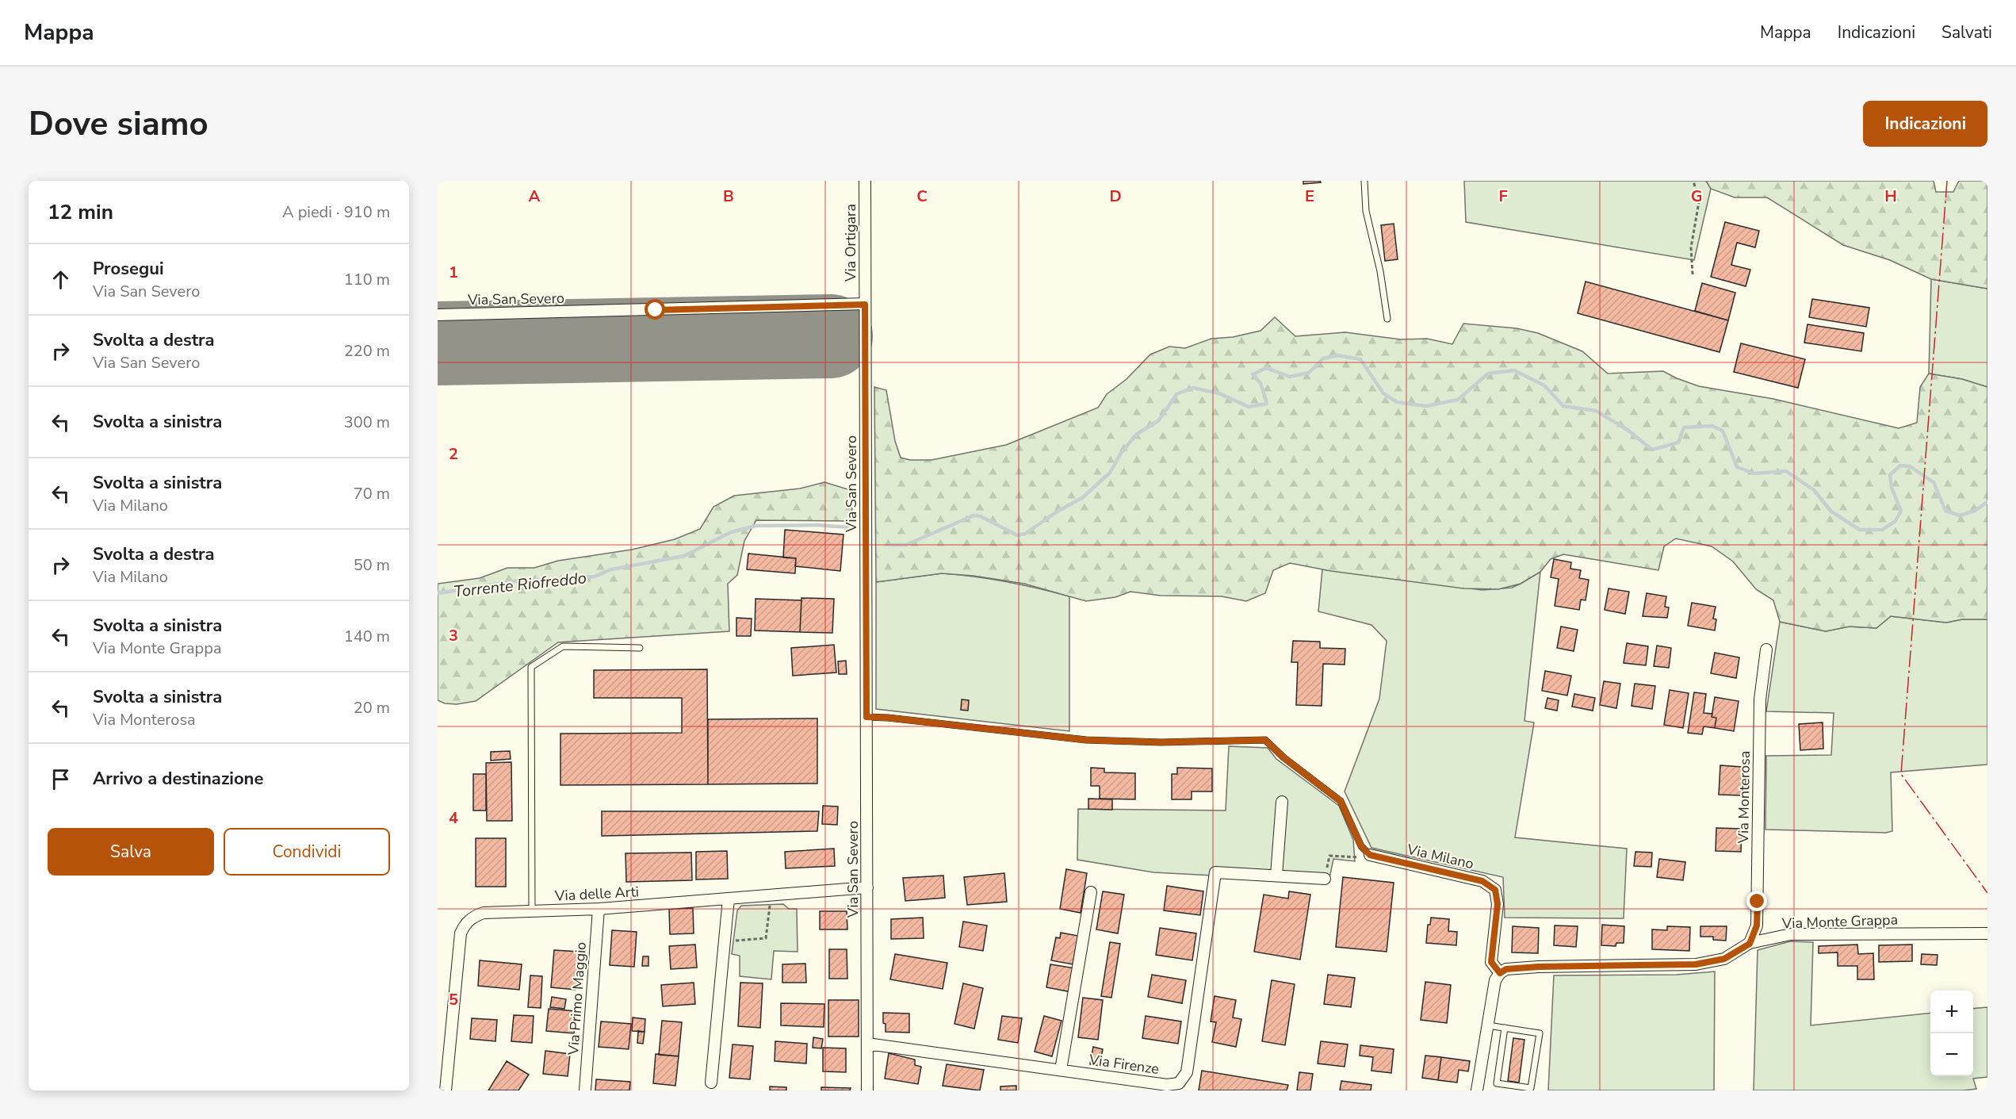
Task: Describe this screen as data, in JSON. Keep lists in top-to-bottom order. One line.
{"streets":{"street":["Via Ortigara","Via San Severo","Via Monterosa","Via Milano","Via delle Arti","Via Monte Grappa","Via Primo Maggio","Via Firenze"]},"crossings":[["Via Ortigara","Via San Severo"],["Via San Severo","Via delle Arti"],["Via San Severo","Via Firenze"],["Via Monterosa","Via Monte Grappa"],["Via Milano","Via Monte Grappa"],["Via delle Arti","Via Primo Maggio"]],"water":["Torrente Riofreddo"],"page":{"header":"Mappa","nav":["Mappa","Indicazioni","Salvati"],"buttons":["Indicazioni",["Salva","Condividi"]],"title":"Dove siamo","heading":["12 min","A piedi · 910 m"],"list":[["Prosegui","Via San Severo","110 m"],["Svolta a destra","Via San Severo","220 m"],["Svolta a sinistra","300 m"],["Svolta a sinistra","Via Milano","70 m"],["Svolta a destra","Via Milano","50 m"],["Svolta a sinistra","Via Monte Grappa","140 m"],["Svolta a sinistra","Via Monterosa","20 m"],"Arrivo a destinazione"],"map_buttons":["+","−"]},"grid":{"columns":["A","B","C","D","E","F","G","H"],"rows":["1","2","3","4","5"]}}
